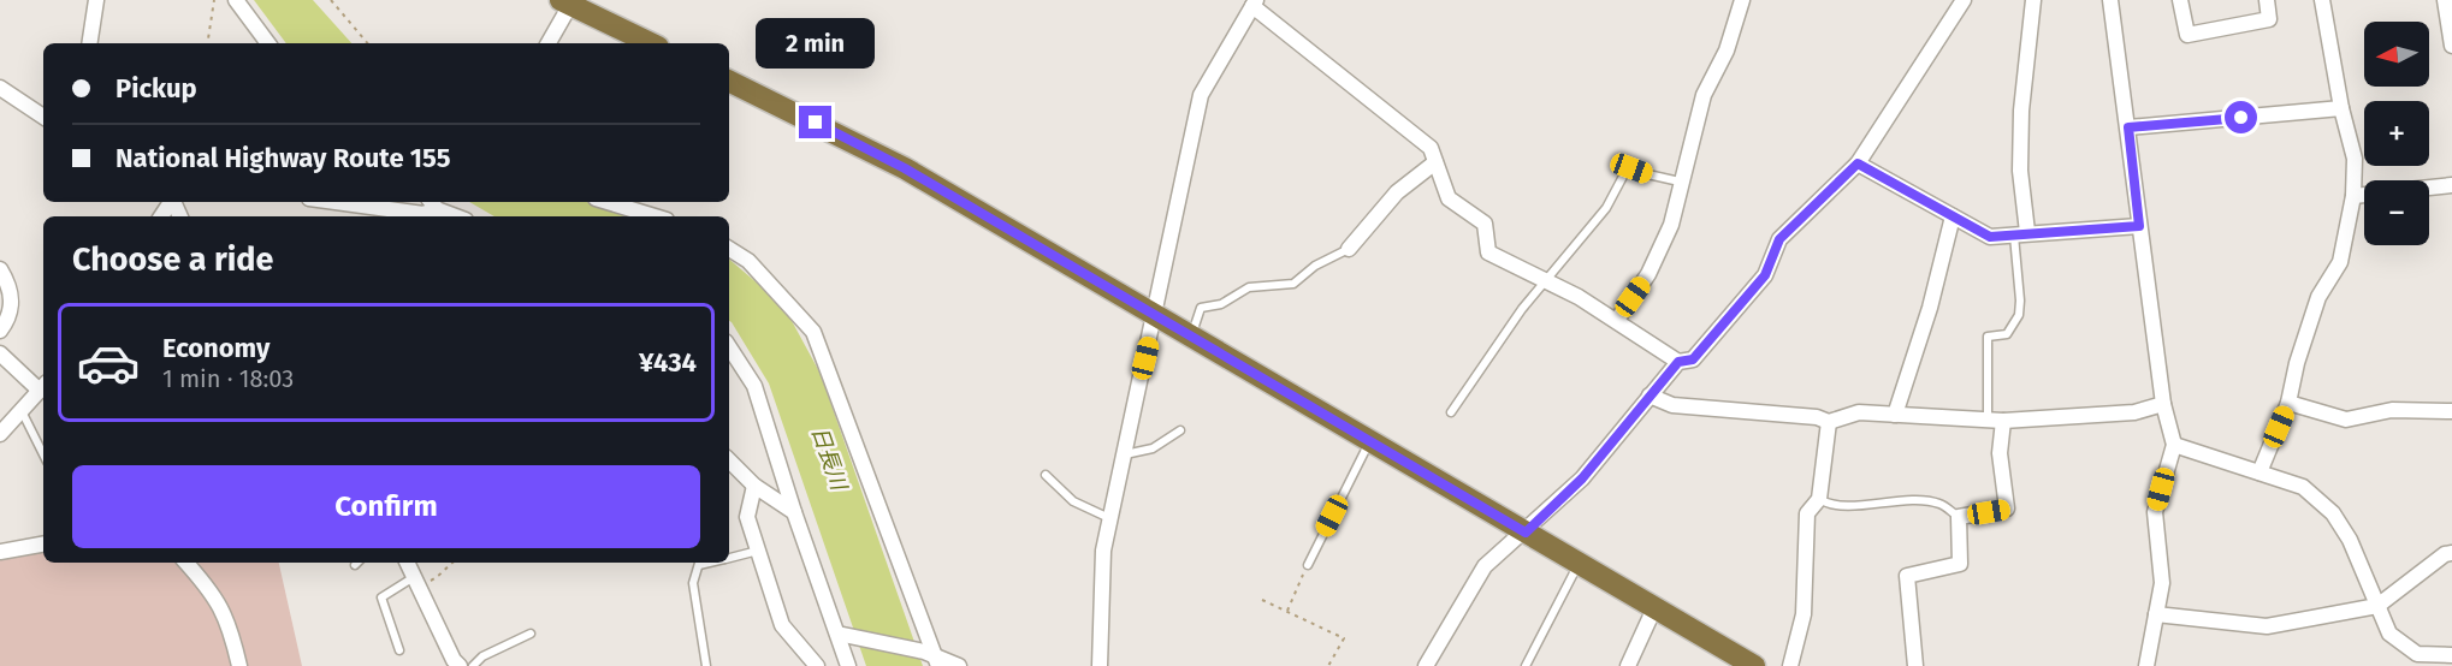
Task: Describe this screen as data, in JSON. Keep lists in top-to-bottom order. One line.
{"water":["日長川"],"north":"left","page":{"bubble":"2 min","map_buttons":["+","−"],"banner":["Pickup","National Highway Route 155"],"heading":"Choose a ride","list":[{"name":"Economy","note":"1 min · 18:03","value":"¥434"}],"buttons":"Confirm"}}
